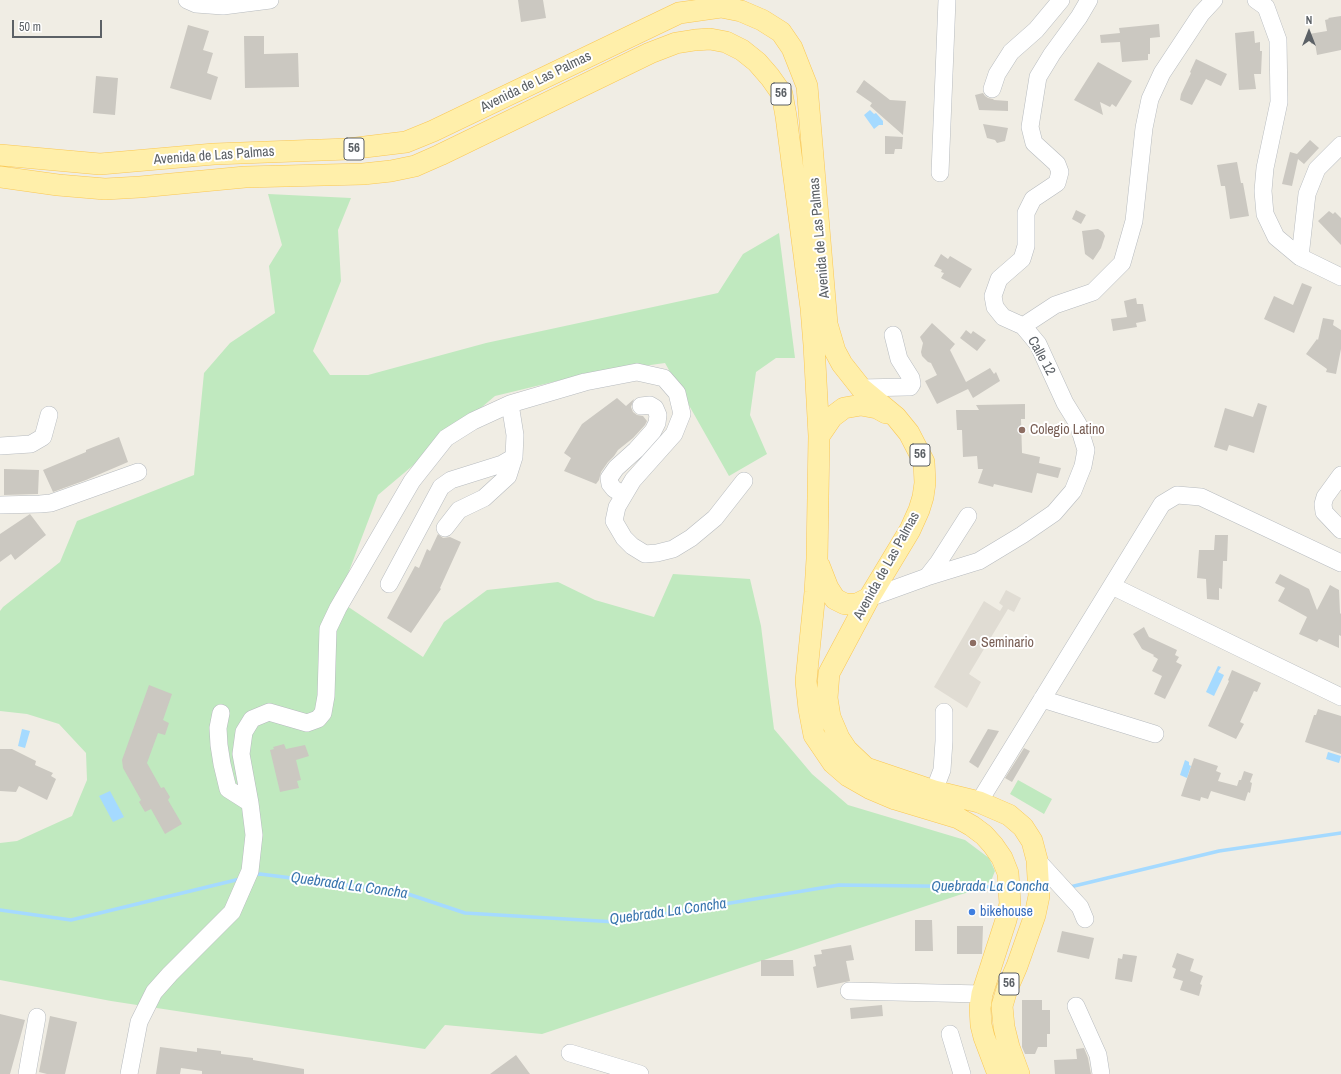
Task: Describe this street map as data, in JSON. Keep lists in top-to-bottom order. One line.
{"streets":{"main road":["Avenida de Las Palmas","56"],"street":["Calle 12"]},"crossings":[["Avenida de Las Palmas","Calle 12"]],"water":["Quebrada La Concha"],"places":["Colegio Latino","Seminario","bikehouse"],"scale_bar":"50 m","north":"top"}
